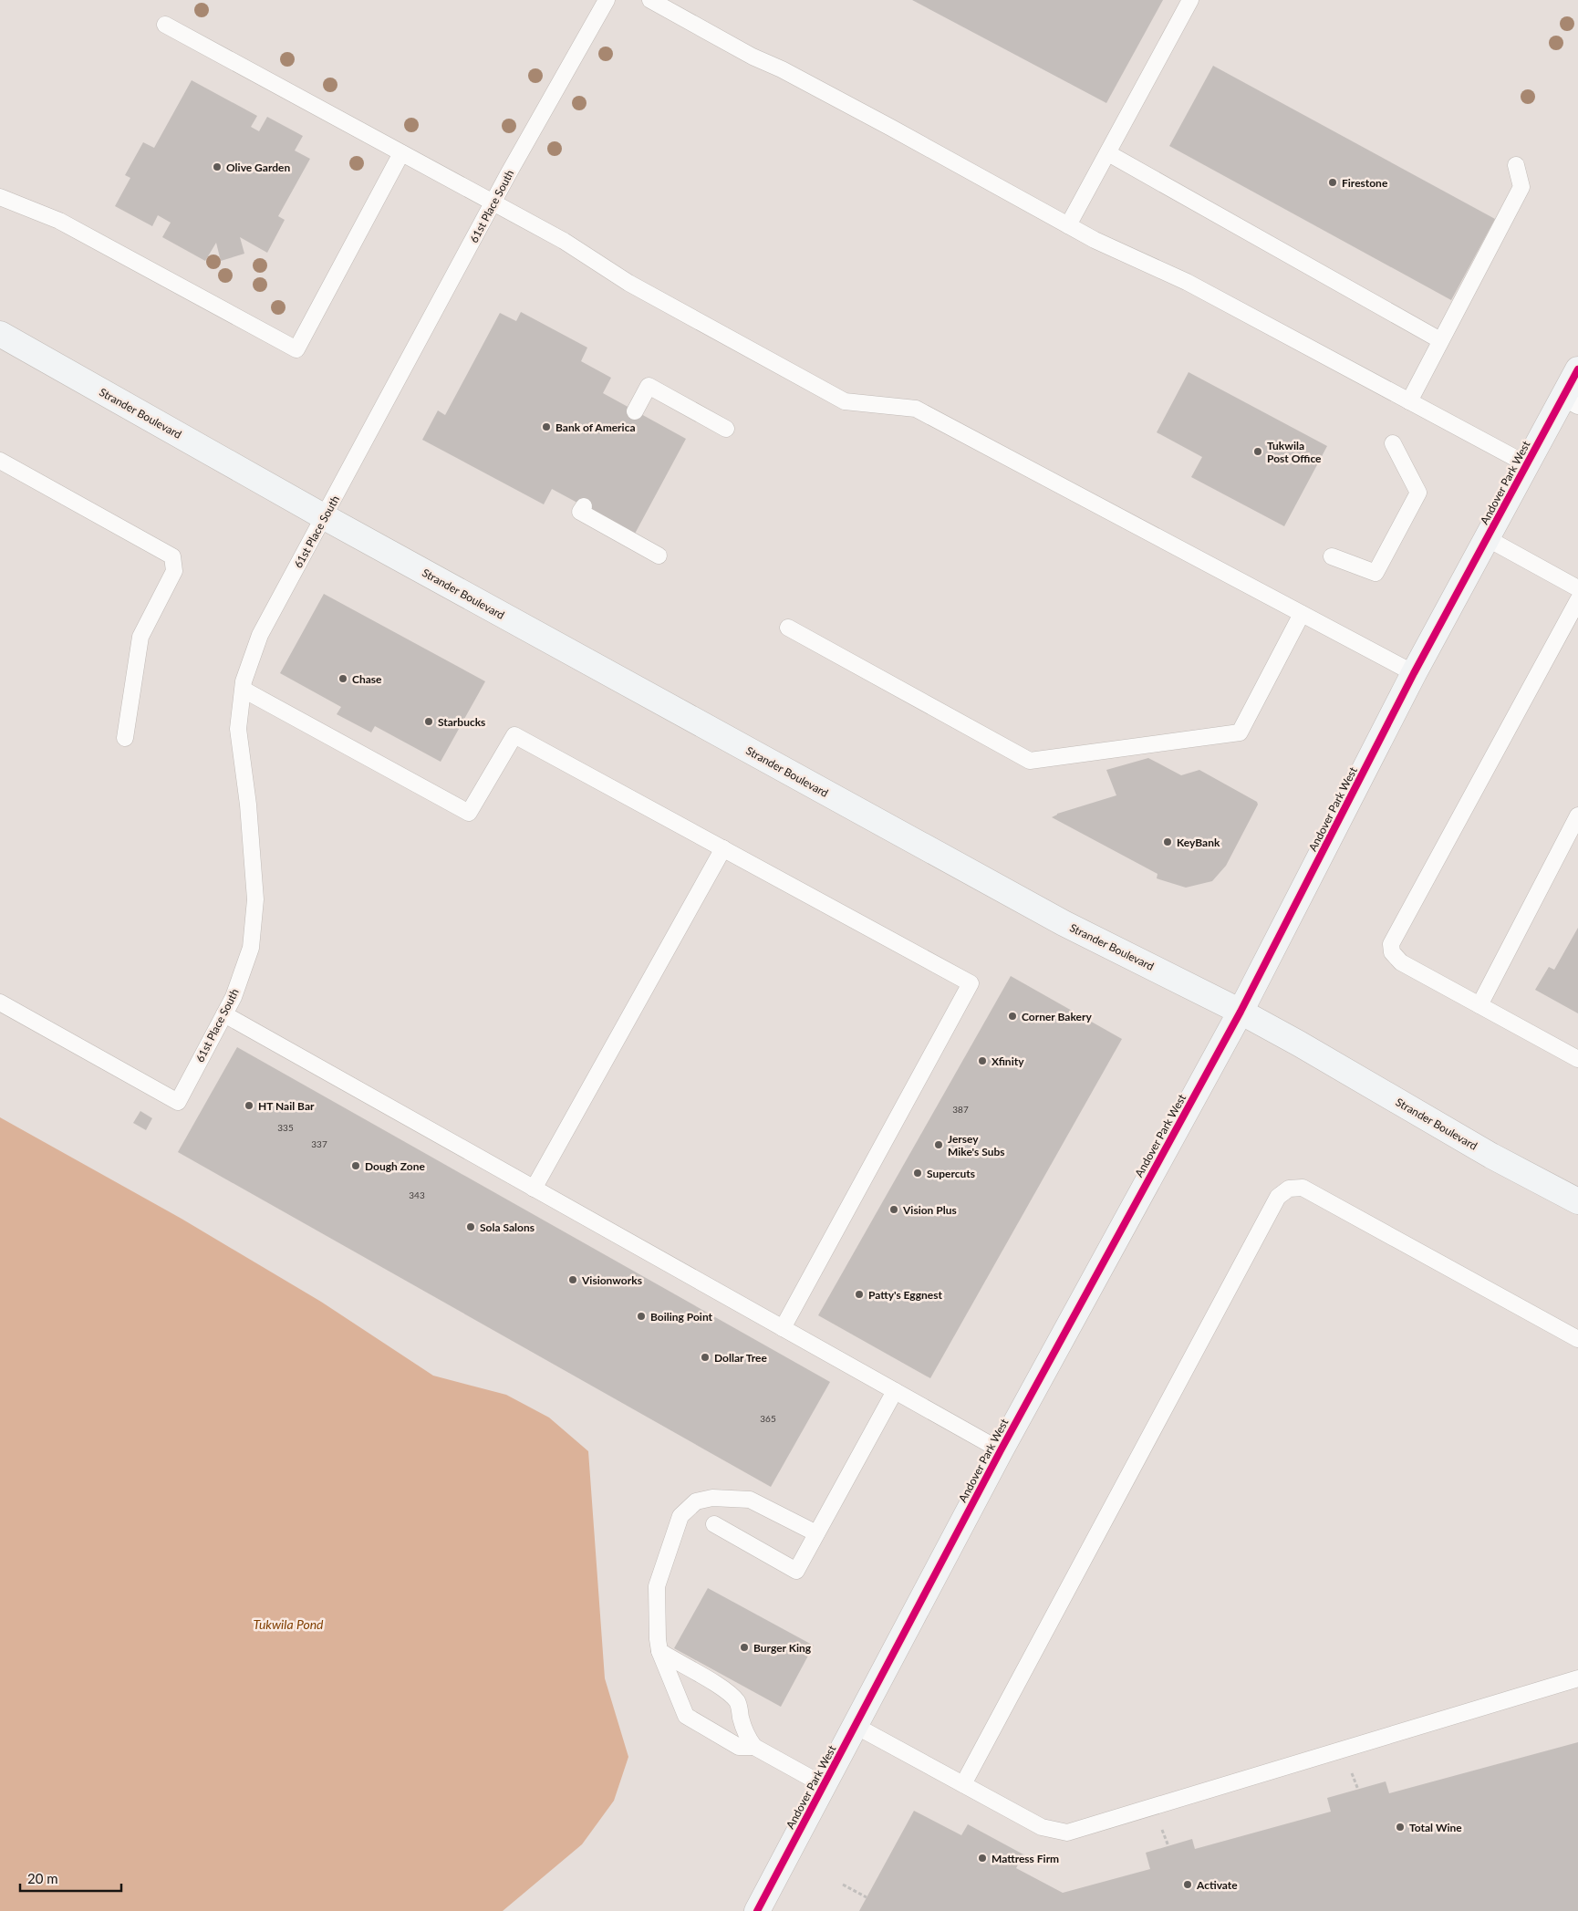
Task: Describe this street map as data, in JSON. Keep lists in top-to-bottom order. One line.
{"streets":{"main road":["Strander Boulevard","Andover Park West"],"lane":["61st Place South"]},"crossings":[["61st Place South","Strander Boulevard"],["Strander Boulevard","Andover Park West"]],"water":["Tukwila Pond"],"places":["Olive Garden","Firestone","Bank of America","Tukwila Post Office","Chase","Starbucks","KeyBank","Corner Bakery","Xfinity","HT Nail Bar","Jersey Mike's Subs","Dough Zone","Supercuts","Vision Plus","Sola Salons","Visionworks","Patty's Eggnest","Boiling Point","Dollar Tree","Burger King","Total Wine","Mattress Firm","Activate"],"house_numbers":["387","335","337","343","365"],"scale_bar":"20 m"}
